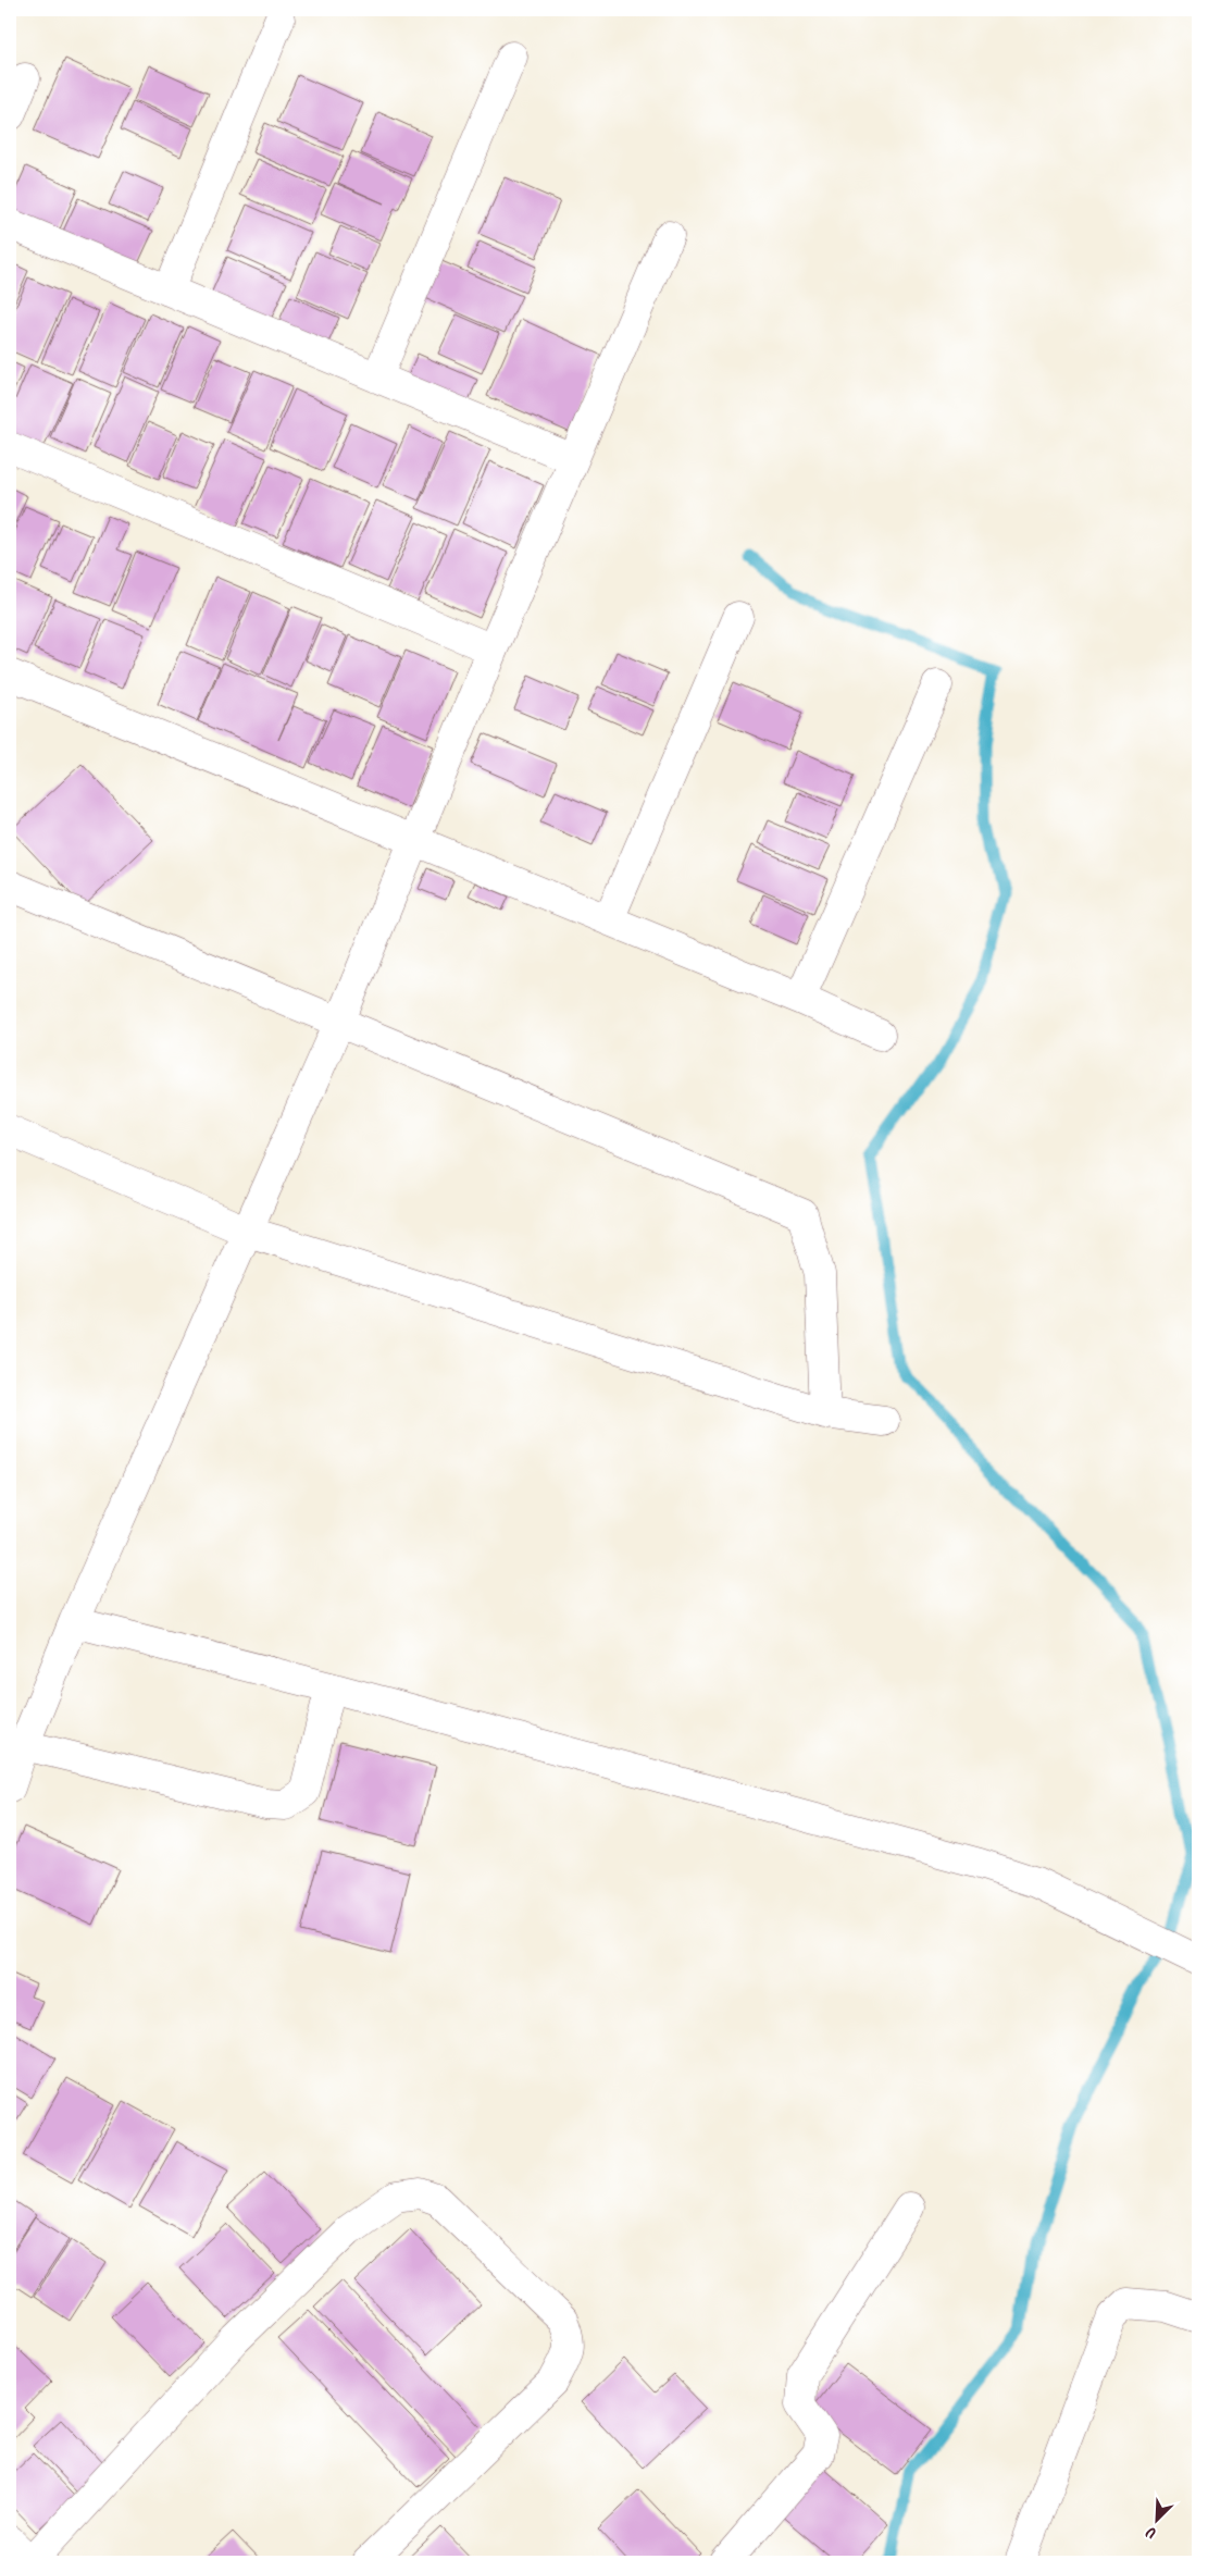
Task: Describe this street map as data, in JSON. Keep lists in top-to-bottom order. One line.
{"north":"bottom left"}
